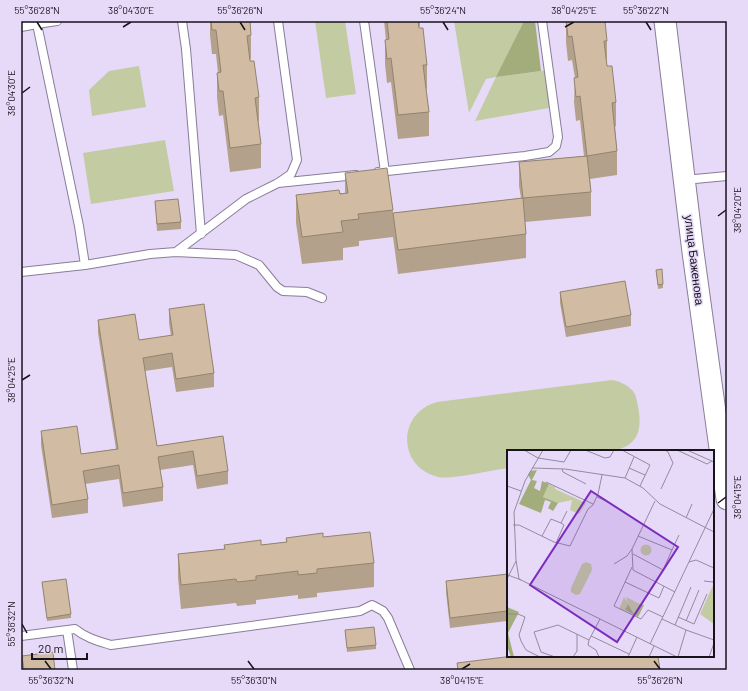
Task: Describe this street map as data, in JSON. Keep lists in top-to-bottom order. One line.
{"streets":{"street":["улица Баженова"]},"scale_bar":"20 m","coordinates":["55°36'28\"N","38°04'30\"E","55°36'26\"N","55°36'24\"N","38°04'25\"E","55°36'22\"N","38°04'20\"E","38°04'15\"E","55°36'32\"N","55°36'30\"N"]}
